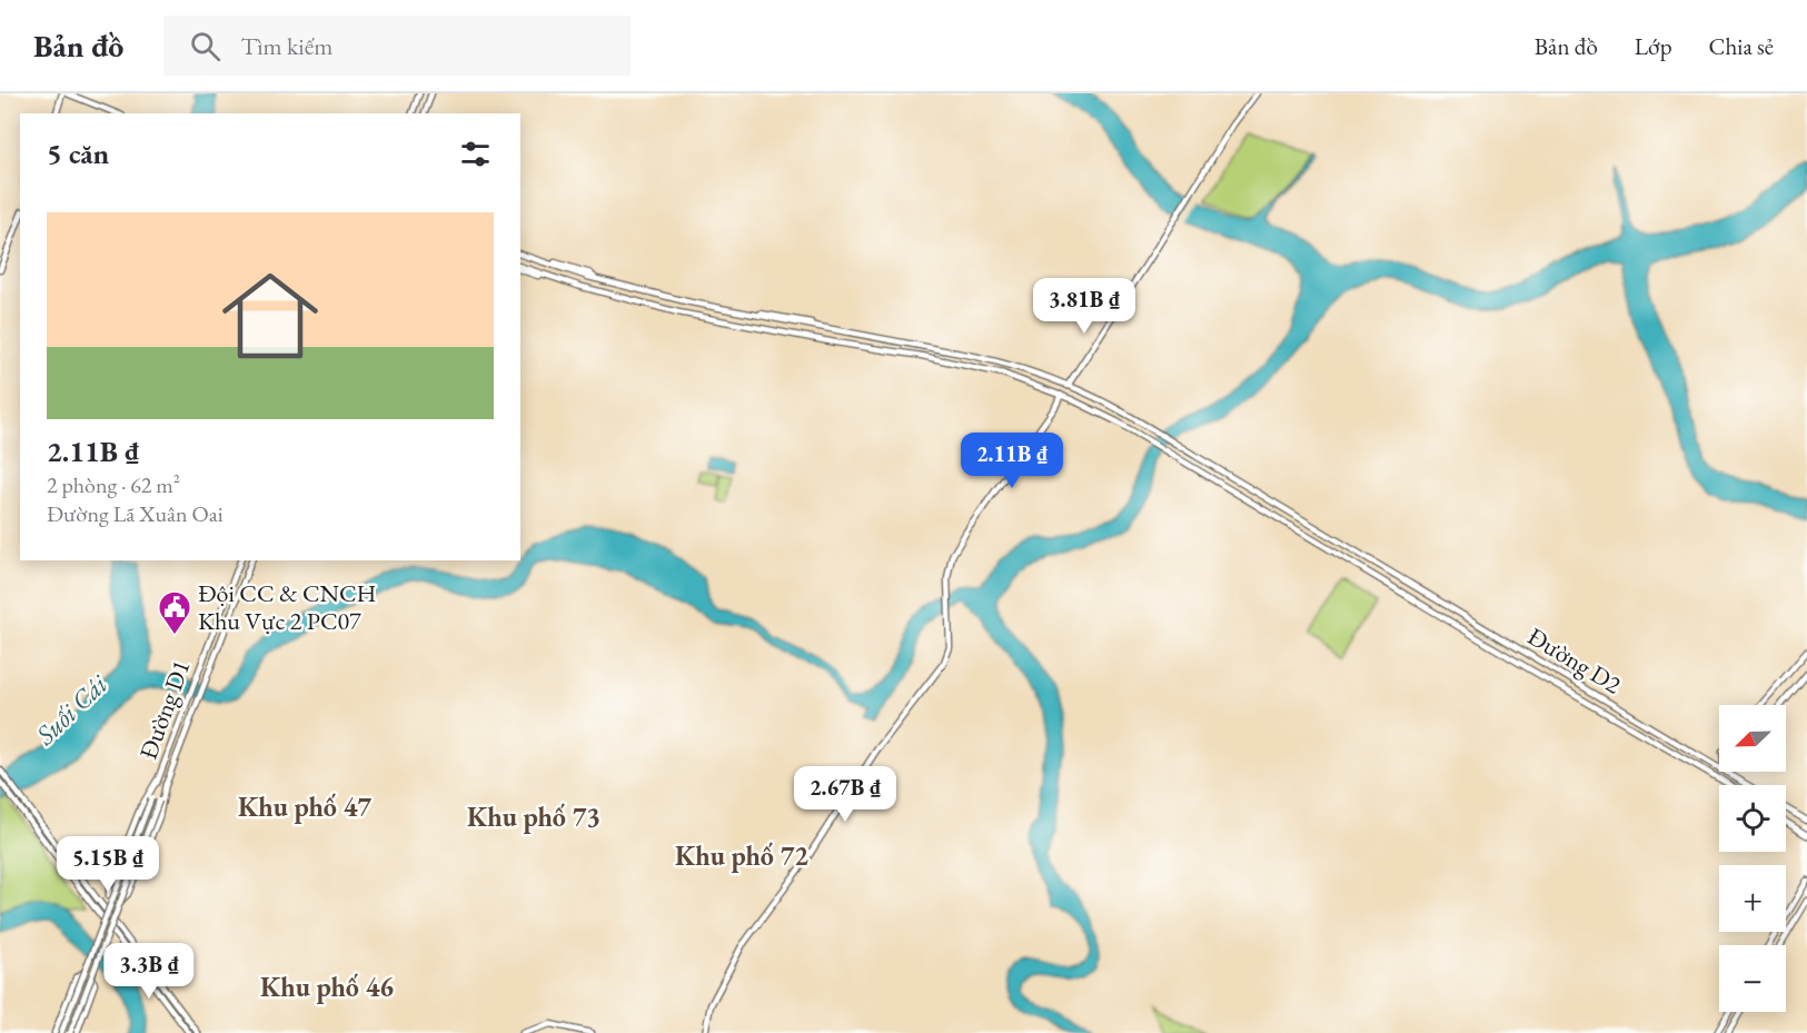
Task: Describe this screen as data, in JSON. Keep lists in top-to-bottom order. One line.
{"streets":{"main road":["Đường D2","Đường D1"]},"districts":["Khu phố 47","Khu phố 73","Khu phố 72","Khu phố 46"],"water":["Suối Cái"],"places":{"public building":["Đội CC & CNCH Khu Vực 2 PC07"]},"north":"bottom left","page":{"header":"Bản đồ","search":"Tìm kiếm","nav":["Bản đồ","Lớp","Chia sẻ"],"heading":"5 căn","list":[{"name":"2.11B ₫","note":"2 phòng · 62 m² · Đường Lã Xuân Oai"}],"price":["3.81B ₫","2.11B ₫","2.67B ₫","5.15B ₫","3.3B ₫"],"map_buttons":["+","−"]}}
